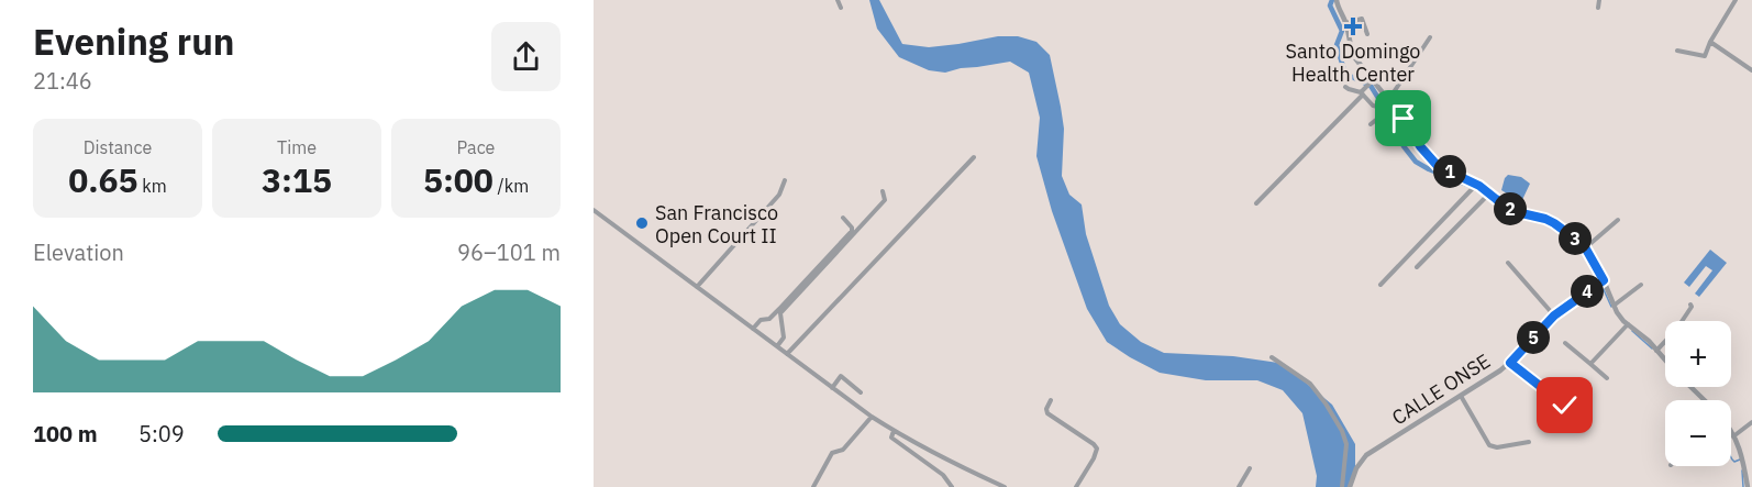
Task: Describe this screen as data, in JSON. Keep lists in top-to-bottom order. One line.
{"streets":{"street":["CALLE ONSE"]},"places":{"health":["Santo Domingo Health Center"],"other":["San Francisco Open Court II"]},"page":{"heading":["Evening run","21:46"],"stats":[["Distance","0.65 km"],["Time","3:15"],["Pace","5:00 /km"]],"pins":["1","2","3","4","5"],"chart":["Elevation","96–101 m"],"map_buttons":["+","−"],"list":[{"name":"100 m","note":"5:09"}]}}
